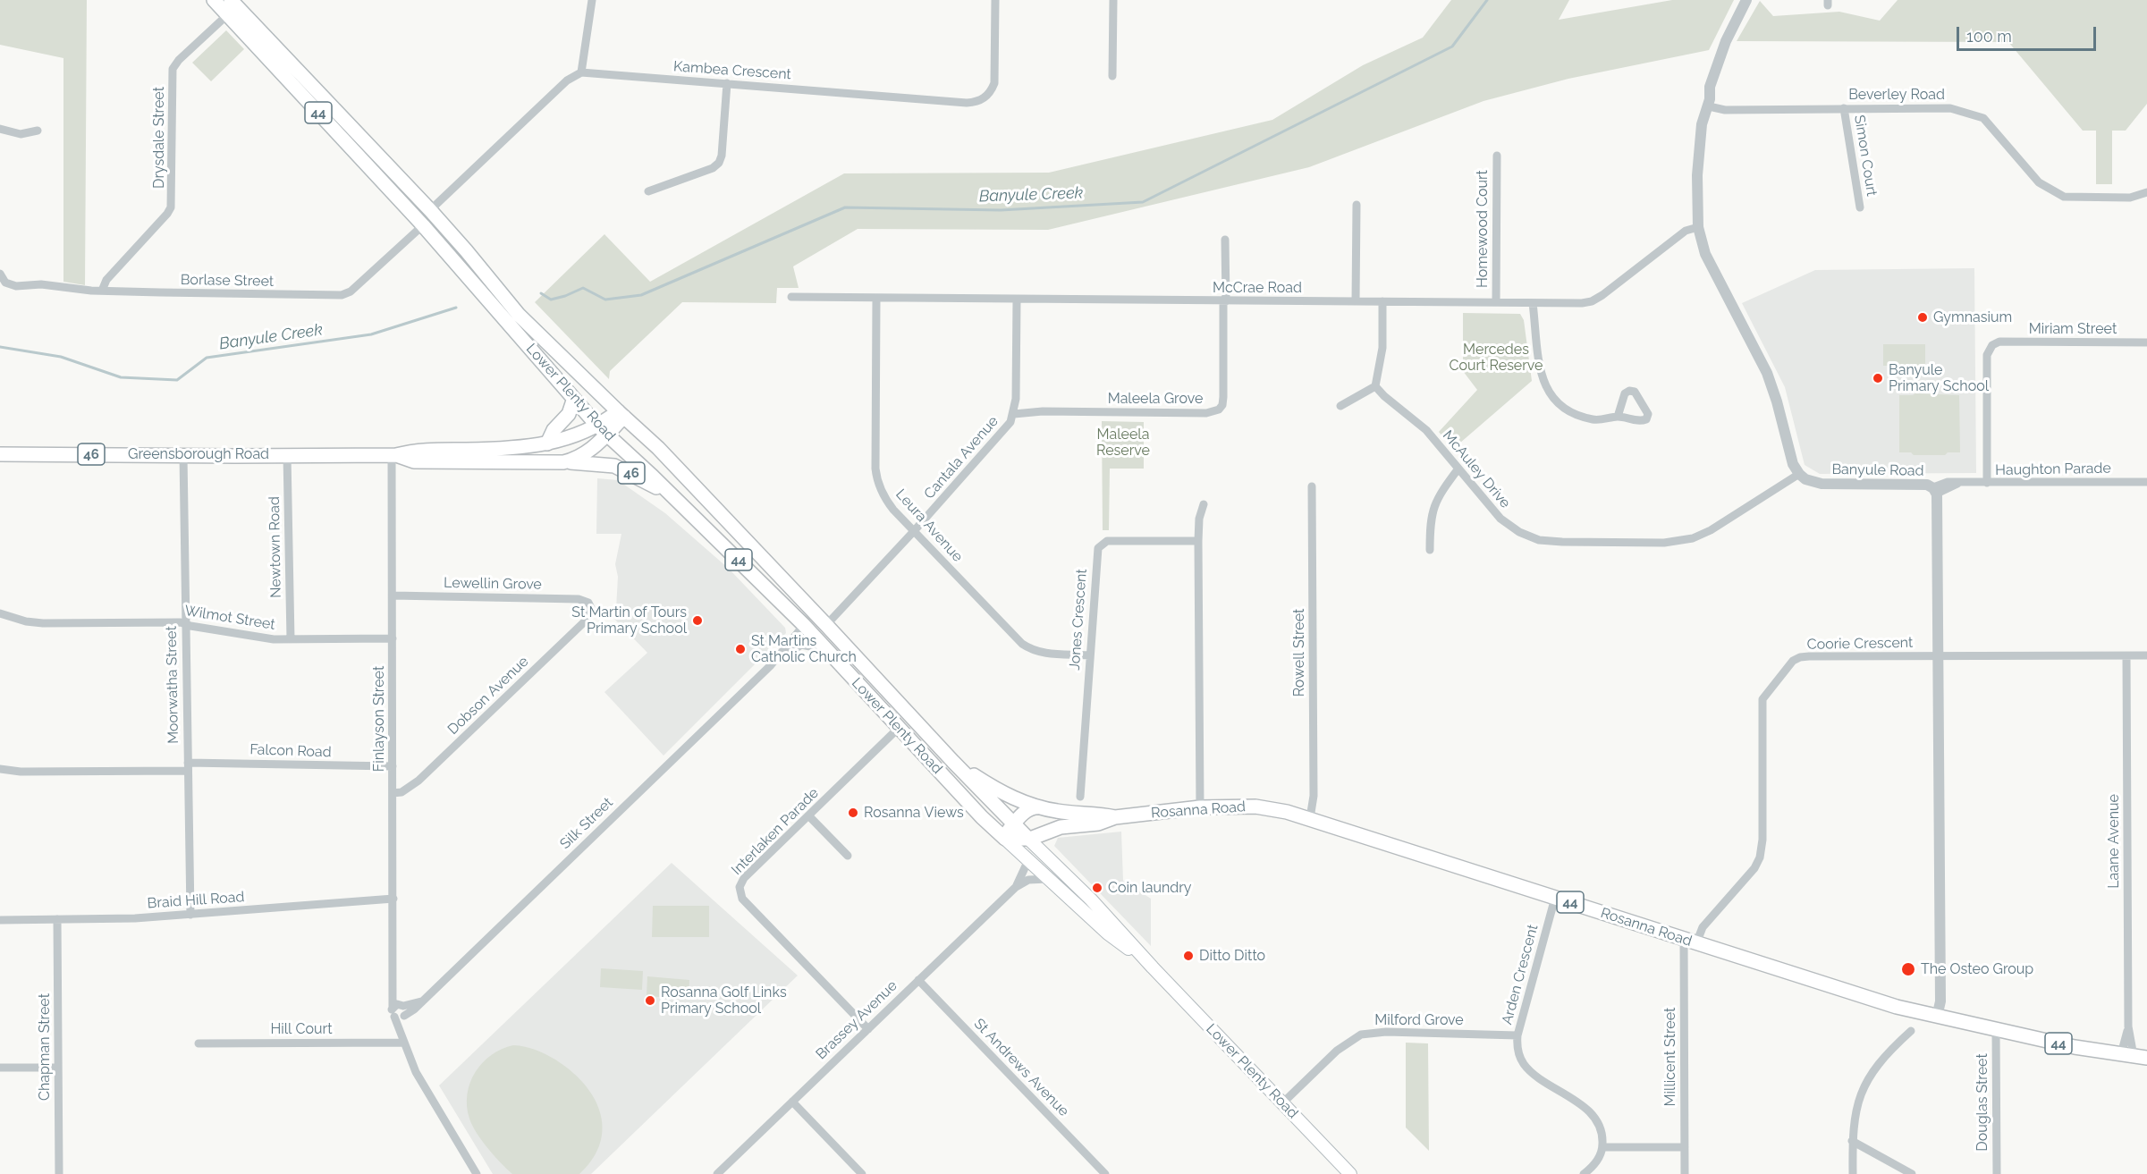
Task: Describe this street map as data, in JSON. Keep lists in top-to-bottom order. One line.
{"streets":{"main road":["44","Lower Plenty Road","46","Greensborough Road","Rosanna Road"],"street":["Kambea Crescent","Beverley Road","Drysdale Street","Simon Court","Homewood Court","Borlase Street","McCrae Road","Miriam Street","Maleela Grove","Cantala Avenue","McAuley Drive","Haughton Parade","Banyule Road","Leura Avenue","Newtown Road","Lewellin Grove","Wilmot Street","Jones Crescent","Coorie Crescent","Rowell Street","Moorwatha Street","Dobson Avenue","Finlayson Street","Falcon Road","Silk Street","Interlaken Parade","Laane Avenue","Braid Hill Road","Arden Crescent","Brassey Avenue","Milford Grove","Hill Court","Chapman Street","Millicent Street","St Andrews Avenue","Douglas Street"]},"crossings":[["Beverley Road","Simon Court"],["Drysdale Street","Borlase Street"],["Drysdale Street","Lower Plenty Road"],["Homewood Court","McCrae Road"],["Borlase Street","Lower Plenty Road"],["McCrae Road","Maleela Grove"],["McCrae Road","Cantala Avenue"],["McCrae Road","Leura Avenue"],["Miriam Street","Haughton Parade"],["Lower Plenty Road","46"],["Lower Plenty Road","Greensborough Road"],["Lower Plenty Road","Cantala Avenue"],["Lower Plenty Road","Rosanna Road"],["Lower Plenty Road","Silk Street"],["Lower Plenty Road","Interlaken Parade"],["Lower Plenty Road","Brassey Avenue"],["Lower Plenty Road","Milford Grove"],["Maleela Grove","Cantala Avenue"],["46","Greensborough Road"],["Greensborough Road","Newtown Road"],["Greensborough Road","Moorwatha Street"],["Greensborough Road","Finlayson Street"],["Cantala Avenue","Leura Avenue"],["McAuley Drive","Banyule Road"],["Haughton Parade","Banyule Road"],["Banyule Road","Coorie Crescent"],["Banyule Road","Rosanna Road"],["Leura Avenue","Jones Crescent"],["Newtown Road","Wilmot Street"],["Lewellin Grove","Dobson Avenue"],["Lewellin Grove","Finlayson Street"],["Wilmot Street","Moorwatha Street"],["Wilmot Street","Finlayson Street"],["Coorie Crescent","Rosanna Road"],["Coorie Crescent","Laane Avenue"],["Coorie Crescent","Millicent Street"],["Rowell Street","Rosanna Road"],["Moorwatha Street","Falcon Road"],["Moorwatha Street","Braid Hill Road"],["Dobson Avenue","Finlayson Street"],["Finlayson Street","Falcon Road"],["Finlayson Street","Silk Street"],["Finlayson Street","Braid Hill Road"],["Finlayson Street","Hill Court"],["Rosanna Road","Laane Avenue"],["Rosanna Road","Arden Crescent"],["Rosanna Road","Millicent Street"],["Rosanna Road","Douglas Street"],["Interlaken Parade","Brassey Avenue"],["Braid Hill Road","Chapman Street"],["Arden Crescent","Milford Grove"],["Brassey Avenue","St Andrews Avenue"]],"water":["Banyule Creek"],"parks":["Mercedes Court Reserve","Maleela Reserve"],"places":["Gymnasium","Banyule Primary School","St Martin of Tours Primary School","St Martins Catholic Church","Rosanna Views","Coin laundry","Ditto Ditto","The Osteo Group","Rosanna Golf Links Primary School"],"scale_bar":"100 m"}
